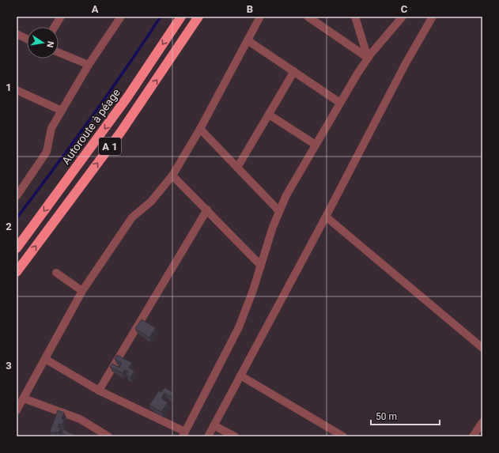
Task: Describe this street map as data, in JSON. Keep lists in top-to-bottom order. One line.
{"streets":{"highway":["Autoroute à péage","A 1"]},"scale_bar":"50 m","north":"right","grid":{"columns":["A","B","C"],"rows":["1","2","3"]}}
